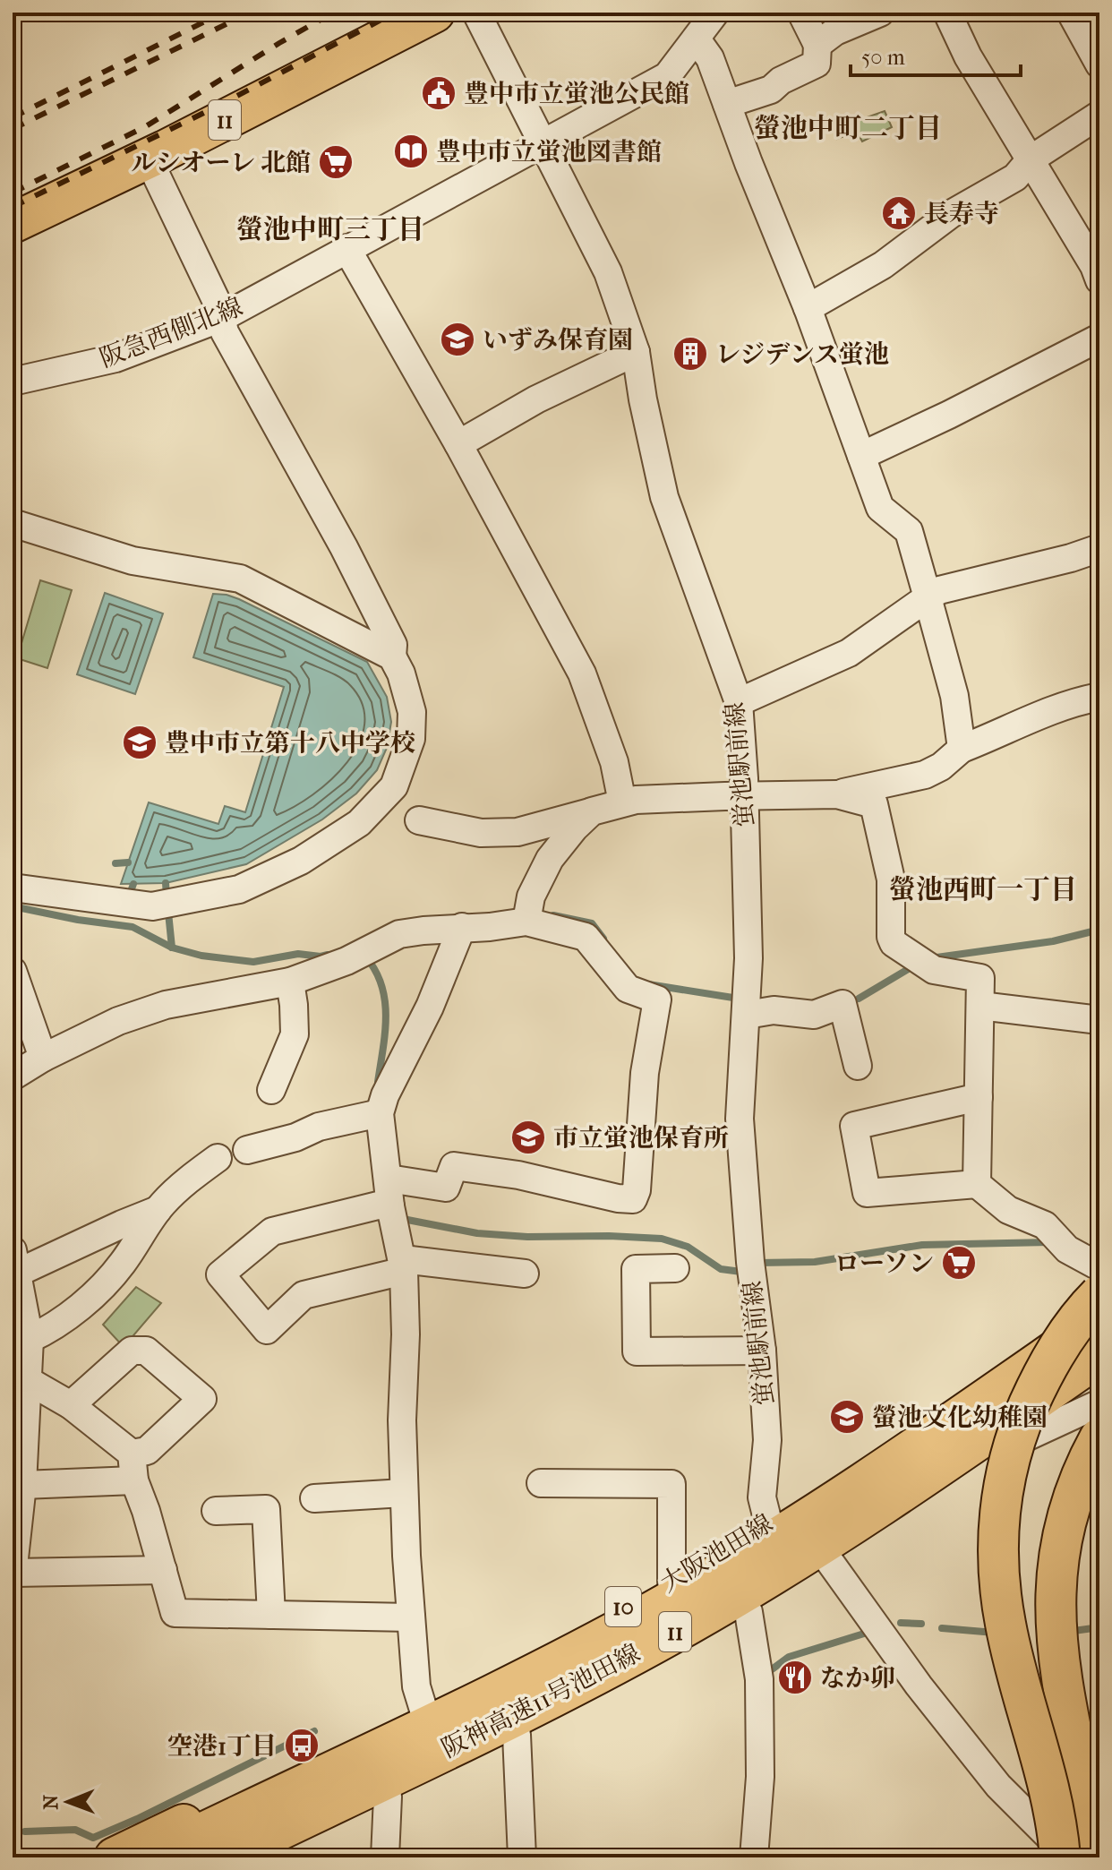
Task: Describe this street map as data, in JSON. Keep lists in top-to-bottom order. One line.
{"streets":{"main road":["11","大阪池田線","10","阪神高速11号池田線"],"street":["阪急西側北線","蛍池駅前線"]},"crossings":[["阪急西側北線","蛍池駅前線"],["蛍池駅前線","大阪池田線"]],"districts":["螢池中町二丁目","螢池中町三丁目","螢池西町一丁目"],"places":{"public building":["豊中市立蛍池公民館"],"library":["豊中市立蛍池図書館"],"supermarket":["ルシオーレ 北館","ローソン"],"temple":["長寿寺"],"school or university":["いずみ保育園","豊中市立第十八中学校","市立蛍池保育所","螢池文化幼稚園"],"building":["レジデンス蛍池"],"restaurant":["なか卯"],"bus stop":["空港1丁目"]},"scale_bar":"50 m","north":"left"}
